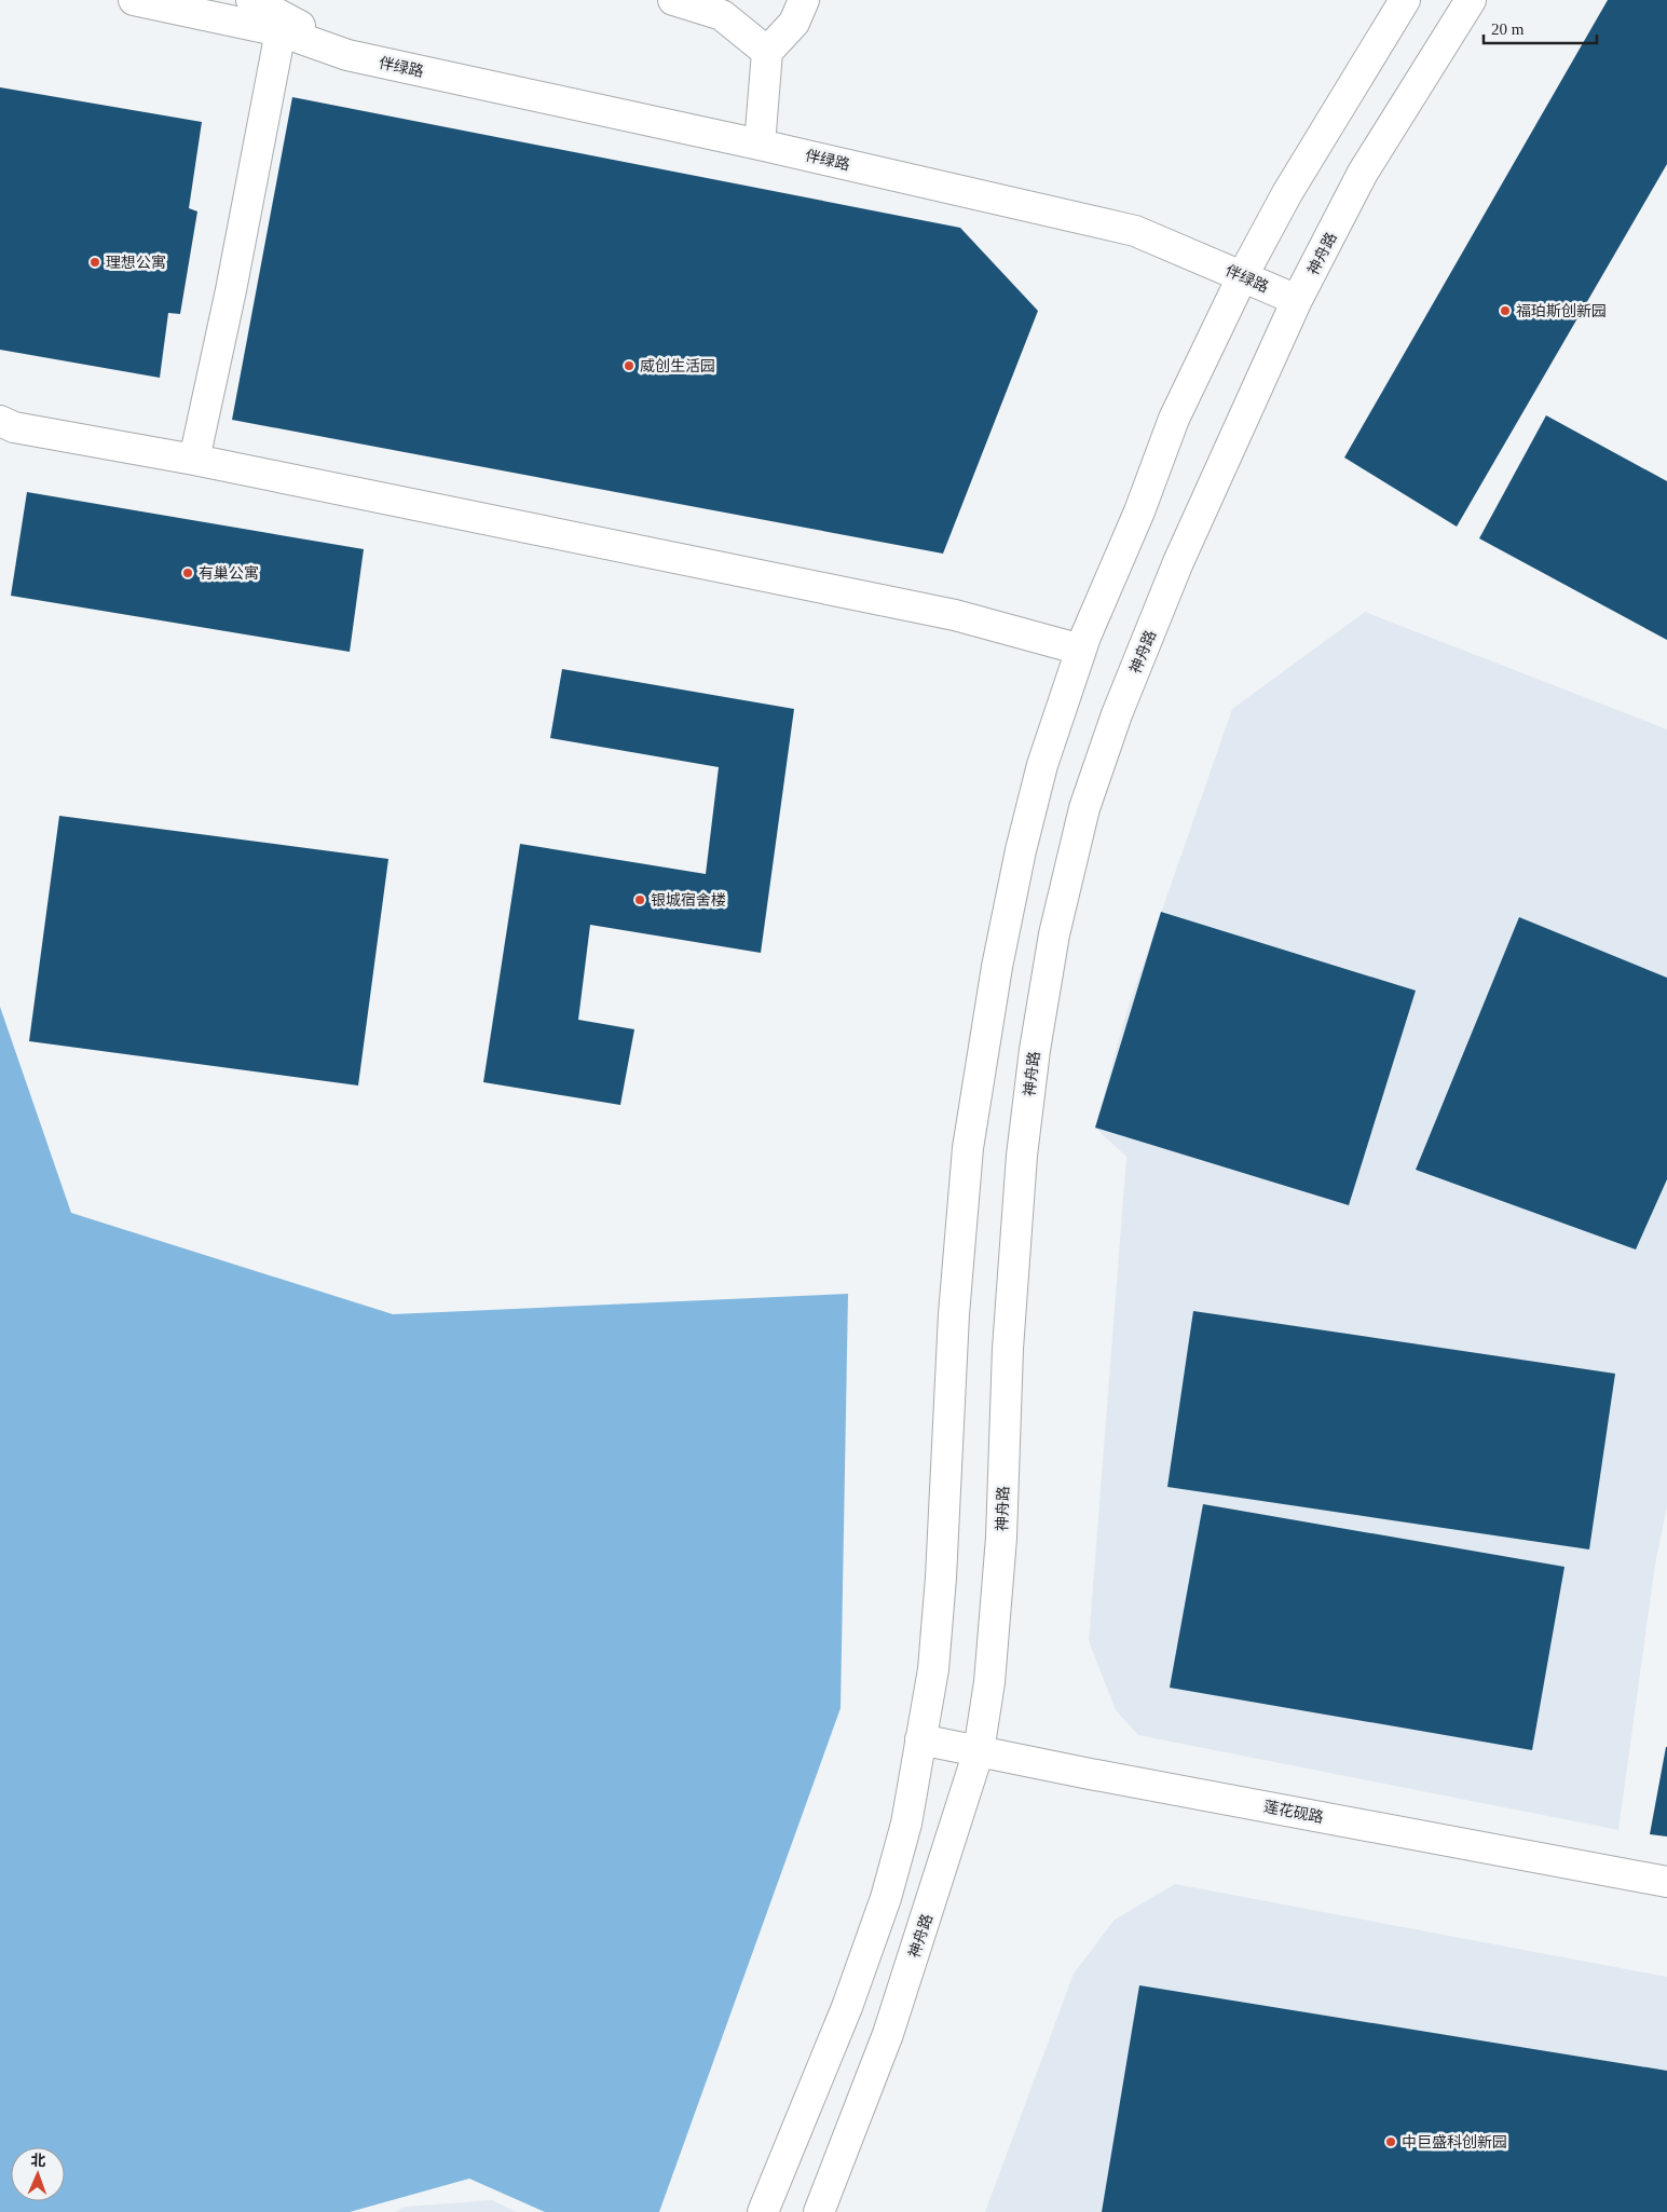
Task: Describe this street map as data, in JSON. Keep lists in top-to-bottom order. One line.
{"streets":{"street":["伴绿路","神舟路","莲花砚路"]},"crossings":[["伴绿路","神舟路"],["神舟路","莲花砚路"]],"places":["理想公寓","福珀斯创新园","威创生活园","有巢公寓","银城宿舍楼","中巨盛科创新园"],"scale_bar":"20 m","north":"top"}
